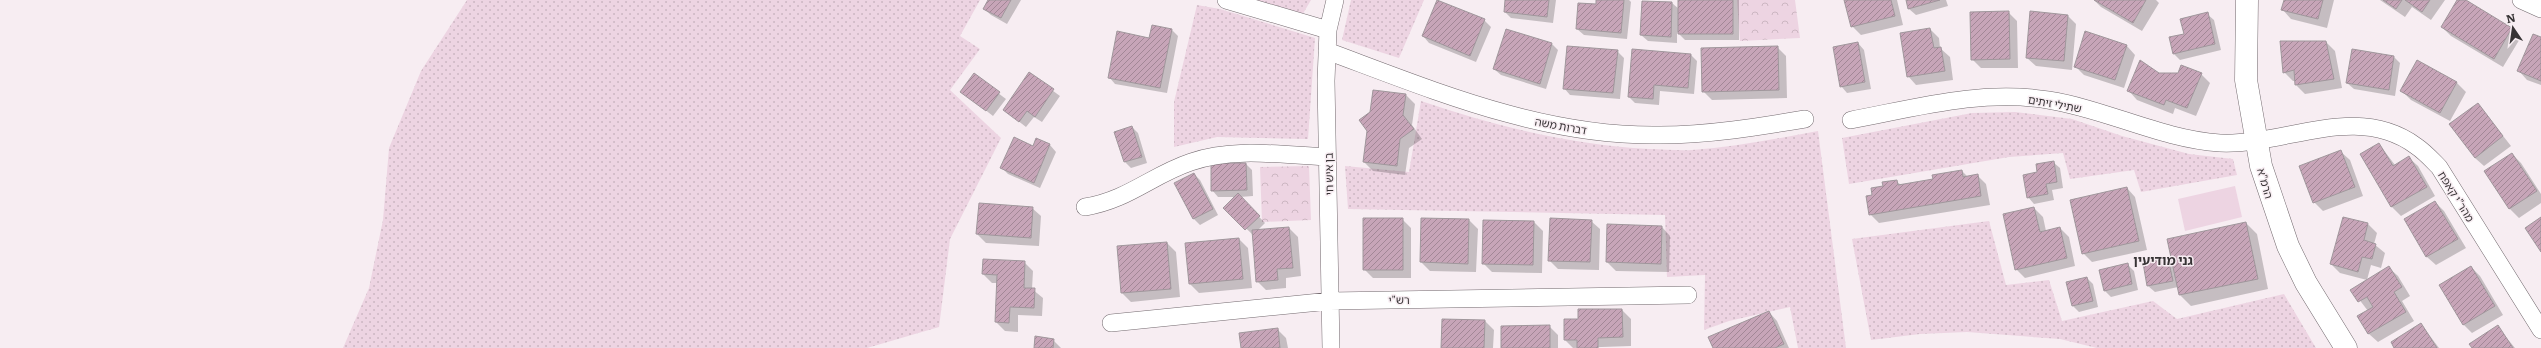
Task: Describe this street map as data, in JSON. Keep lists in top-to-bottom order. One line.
{"streets":{"street":["שתילי זיתים","דברות משה","בן איש חי","הרמ\"א","מהר\"י קאפח","רש\"י"]},"crossings":[["שתילי זיתים","הרמ\"א"],["שתילי זיתים","מהר\"י קאפח"],["דברות משה","בן איש חי"],["בן איש חי","רש\"י"],["הרמ\"א","מהר\"י קאפח"]],"districts":["גני מודיעין"],"north":"top"}
